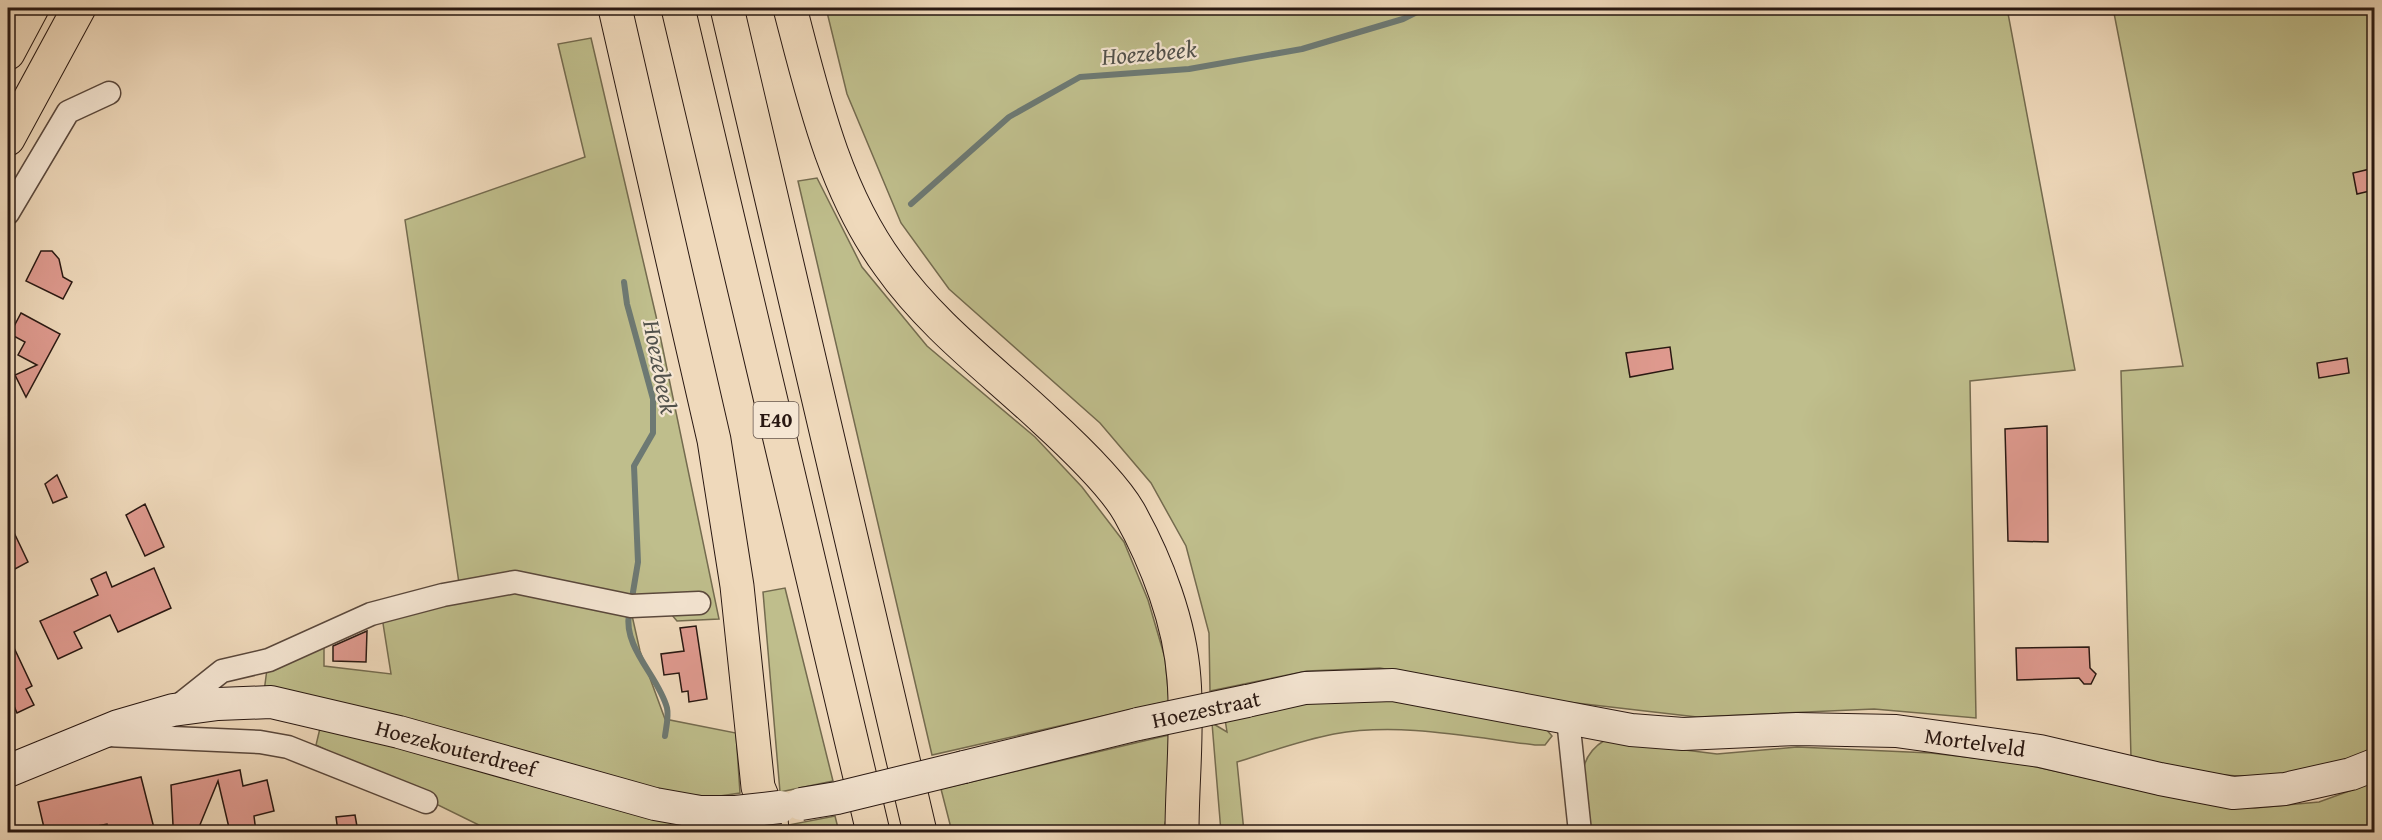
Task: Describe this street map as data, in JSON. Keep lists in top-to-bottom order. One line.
{"streets":{"highway":["E40"],"street":["Hoezestraat","Mortelveld","Hoezekouterdreef"]},"crossings":[["Hoezestraat","Mortelveld"]],"water":["Hoezebeek"]}
